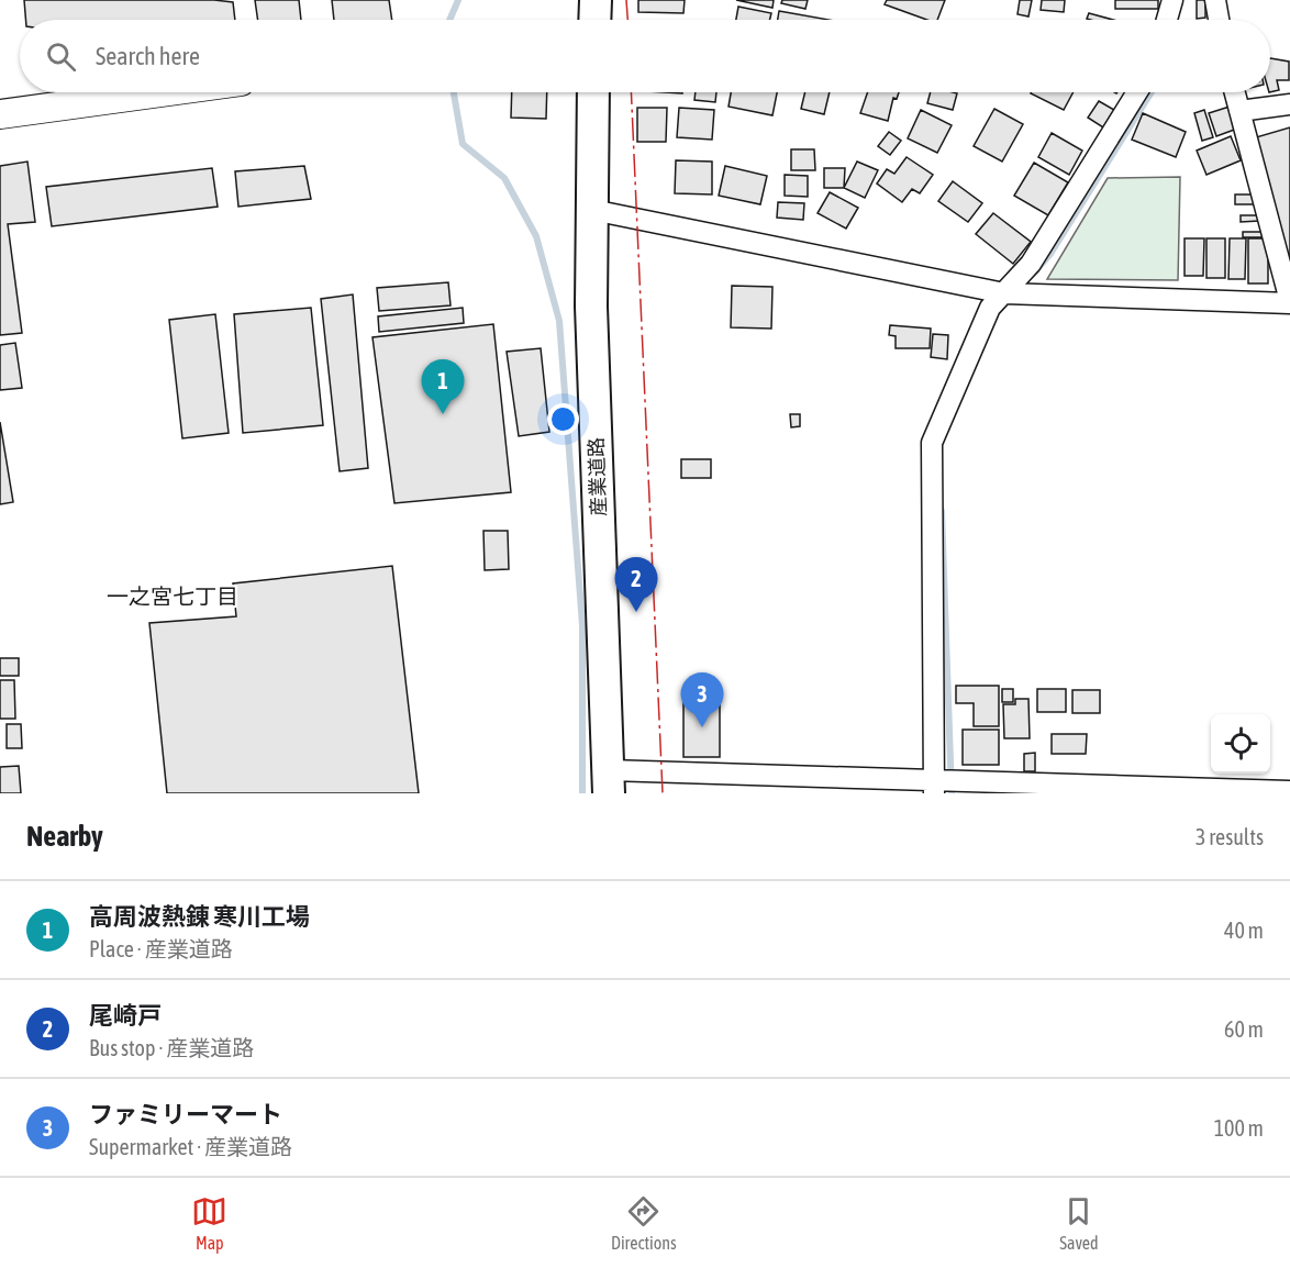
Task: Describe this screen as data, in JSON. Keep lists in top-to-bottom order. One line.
{"streets":{"main road":["産業道路"]},"districts":["一之宮七丁目"],"page":{"search":"Search here","pins":["1","2","3"],"heading":["Nearby","3 results"],"list":[{"mark":"1","name":"高周波熱錬 寒川工場","note":"Place · 産業道路","value":"40 m"},{"mark":"2","name":"尾崎戸","note":"Bus stop · 産業道路","value":"60 m"},{"mark":"3","name":"ファミリーマート","note":"Supermarket · 産業道路","value":"100 m"}],"nav":["Map","Directions","Saved"]}}
